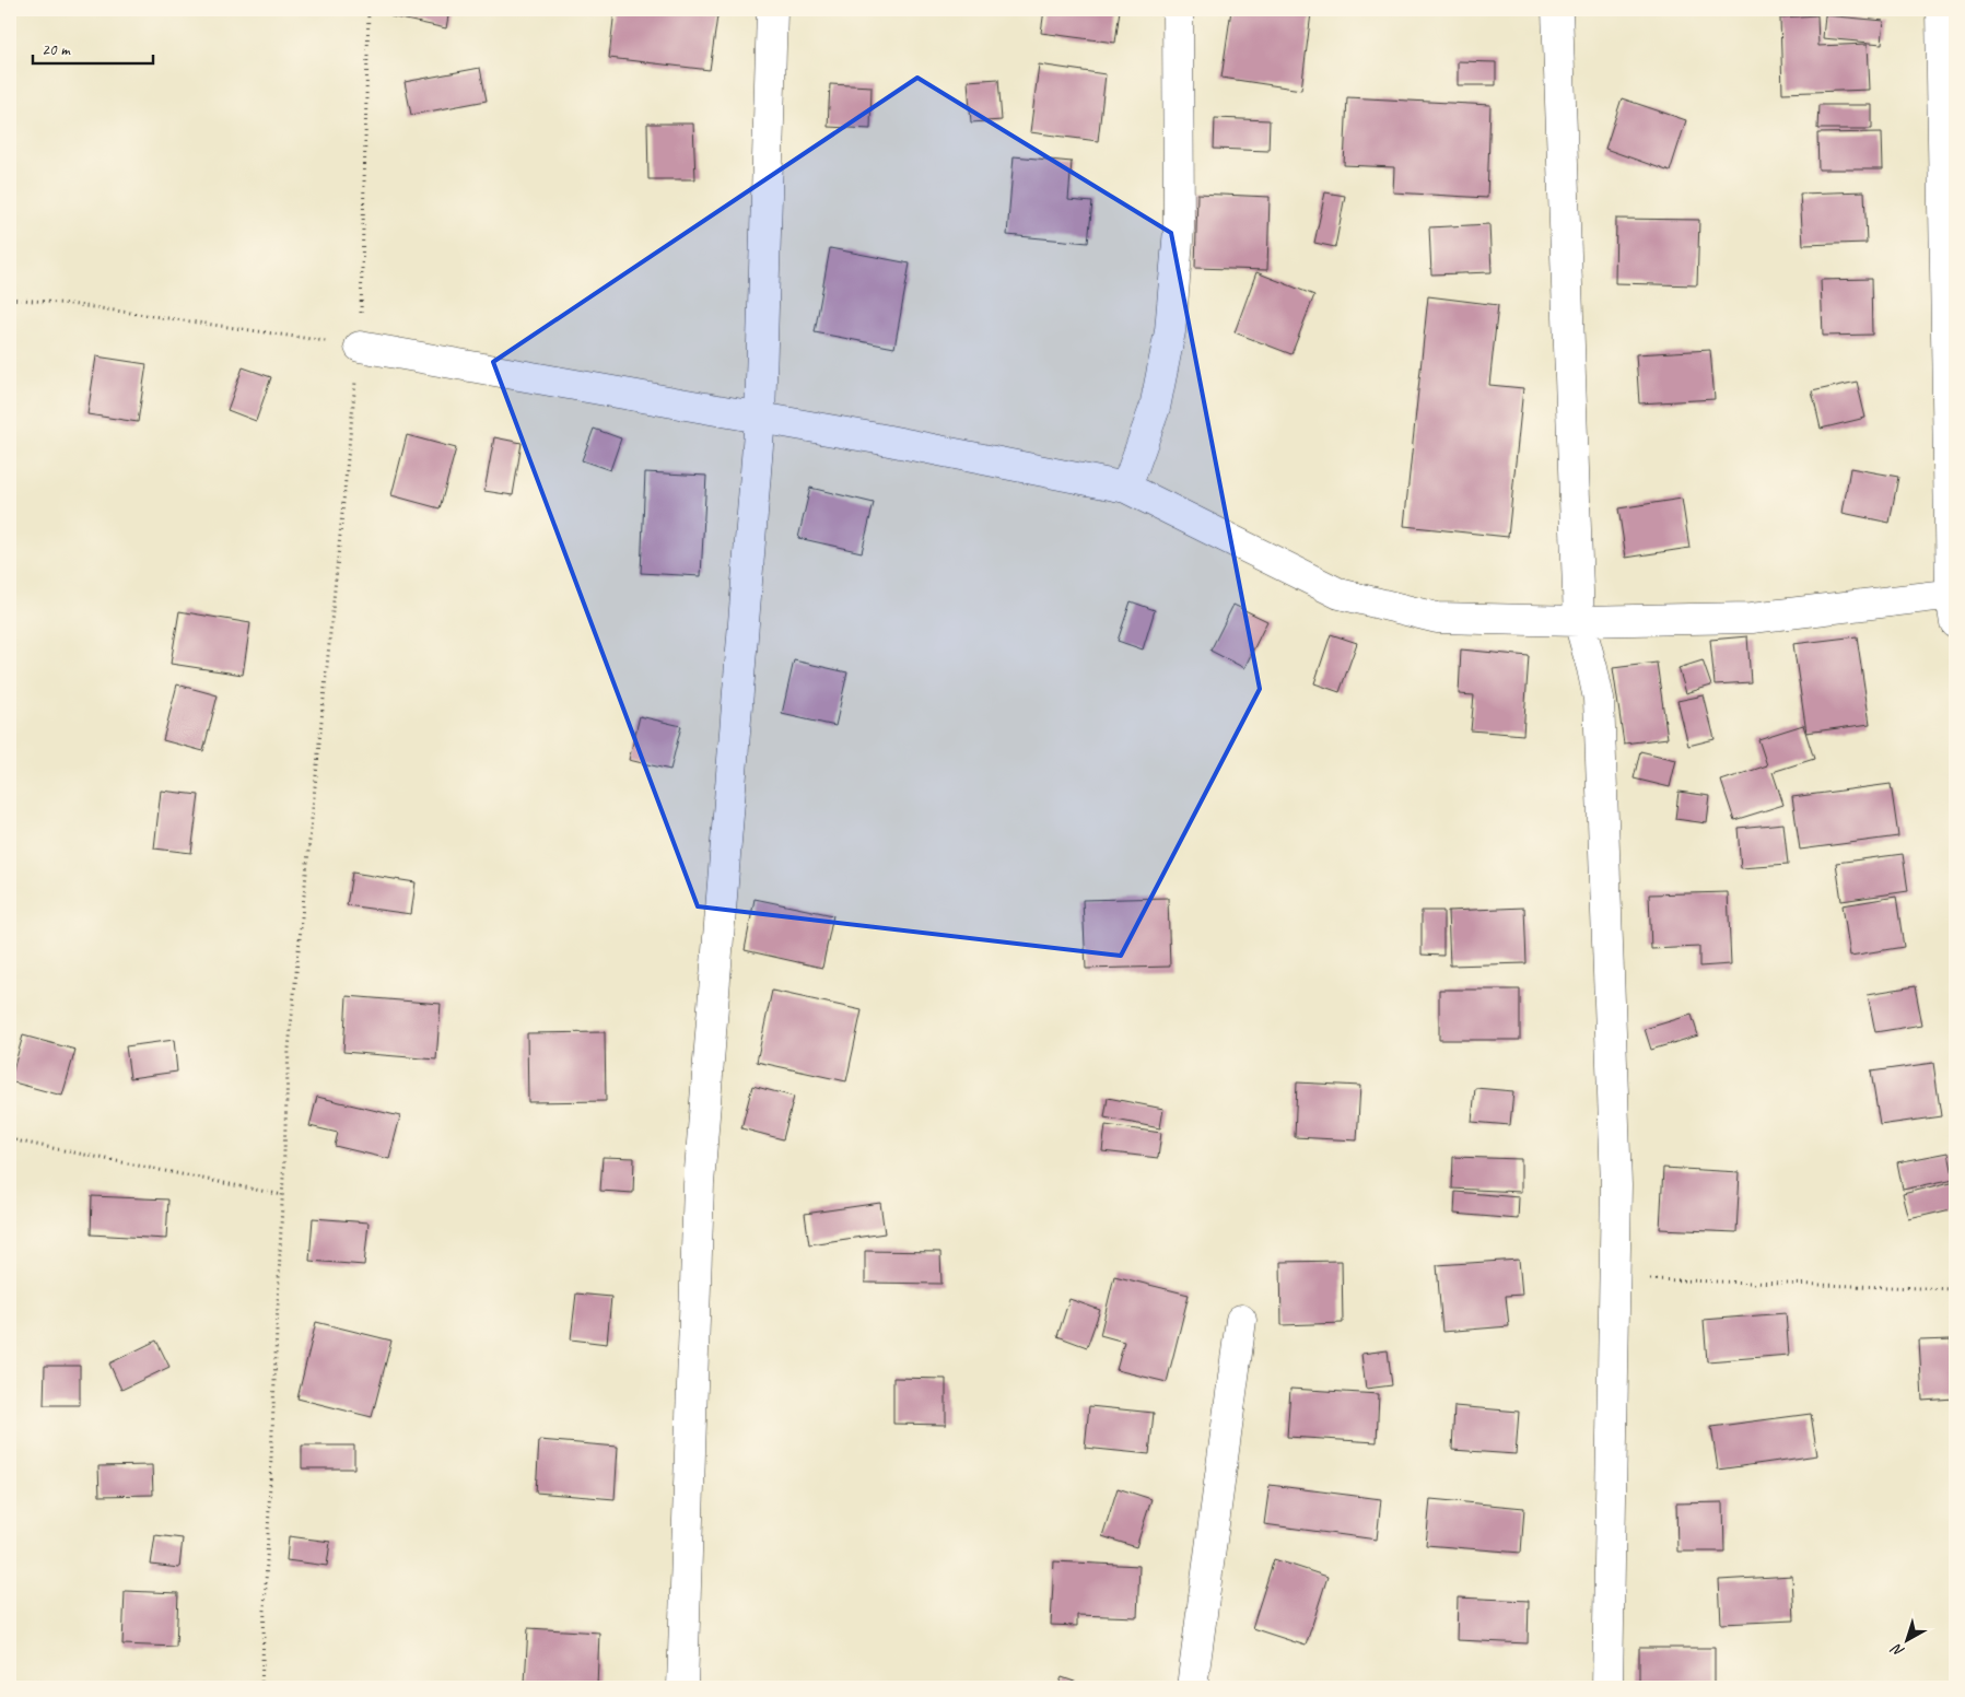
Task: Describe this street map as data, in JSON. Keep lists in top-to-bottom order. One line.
{"scale_bar":"20 m","north":"bottom left"}
